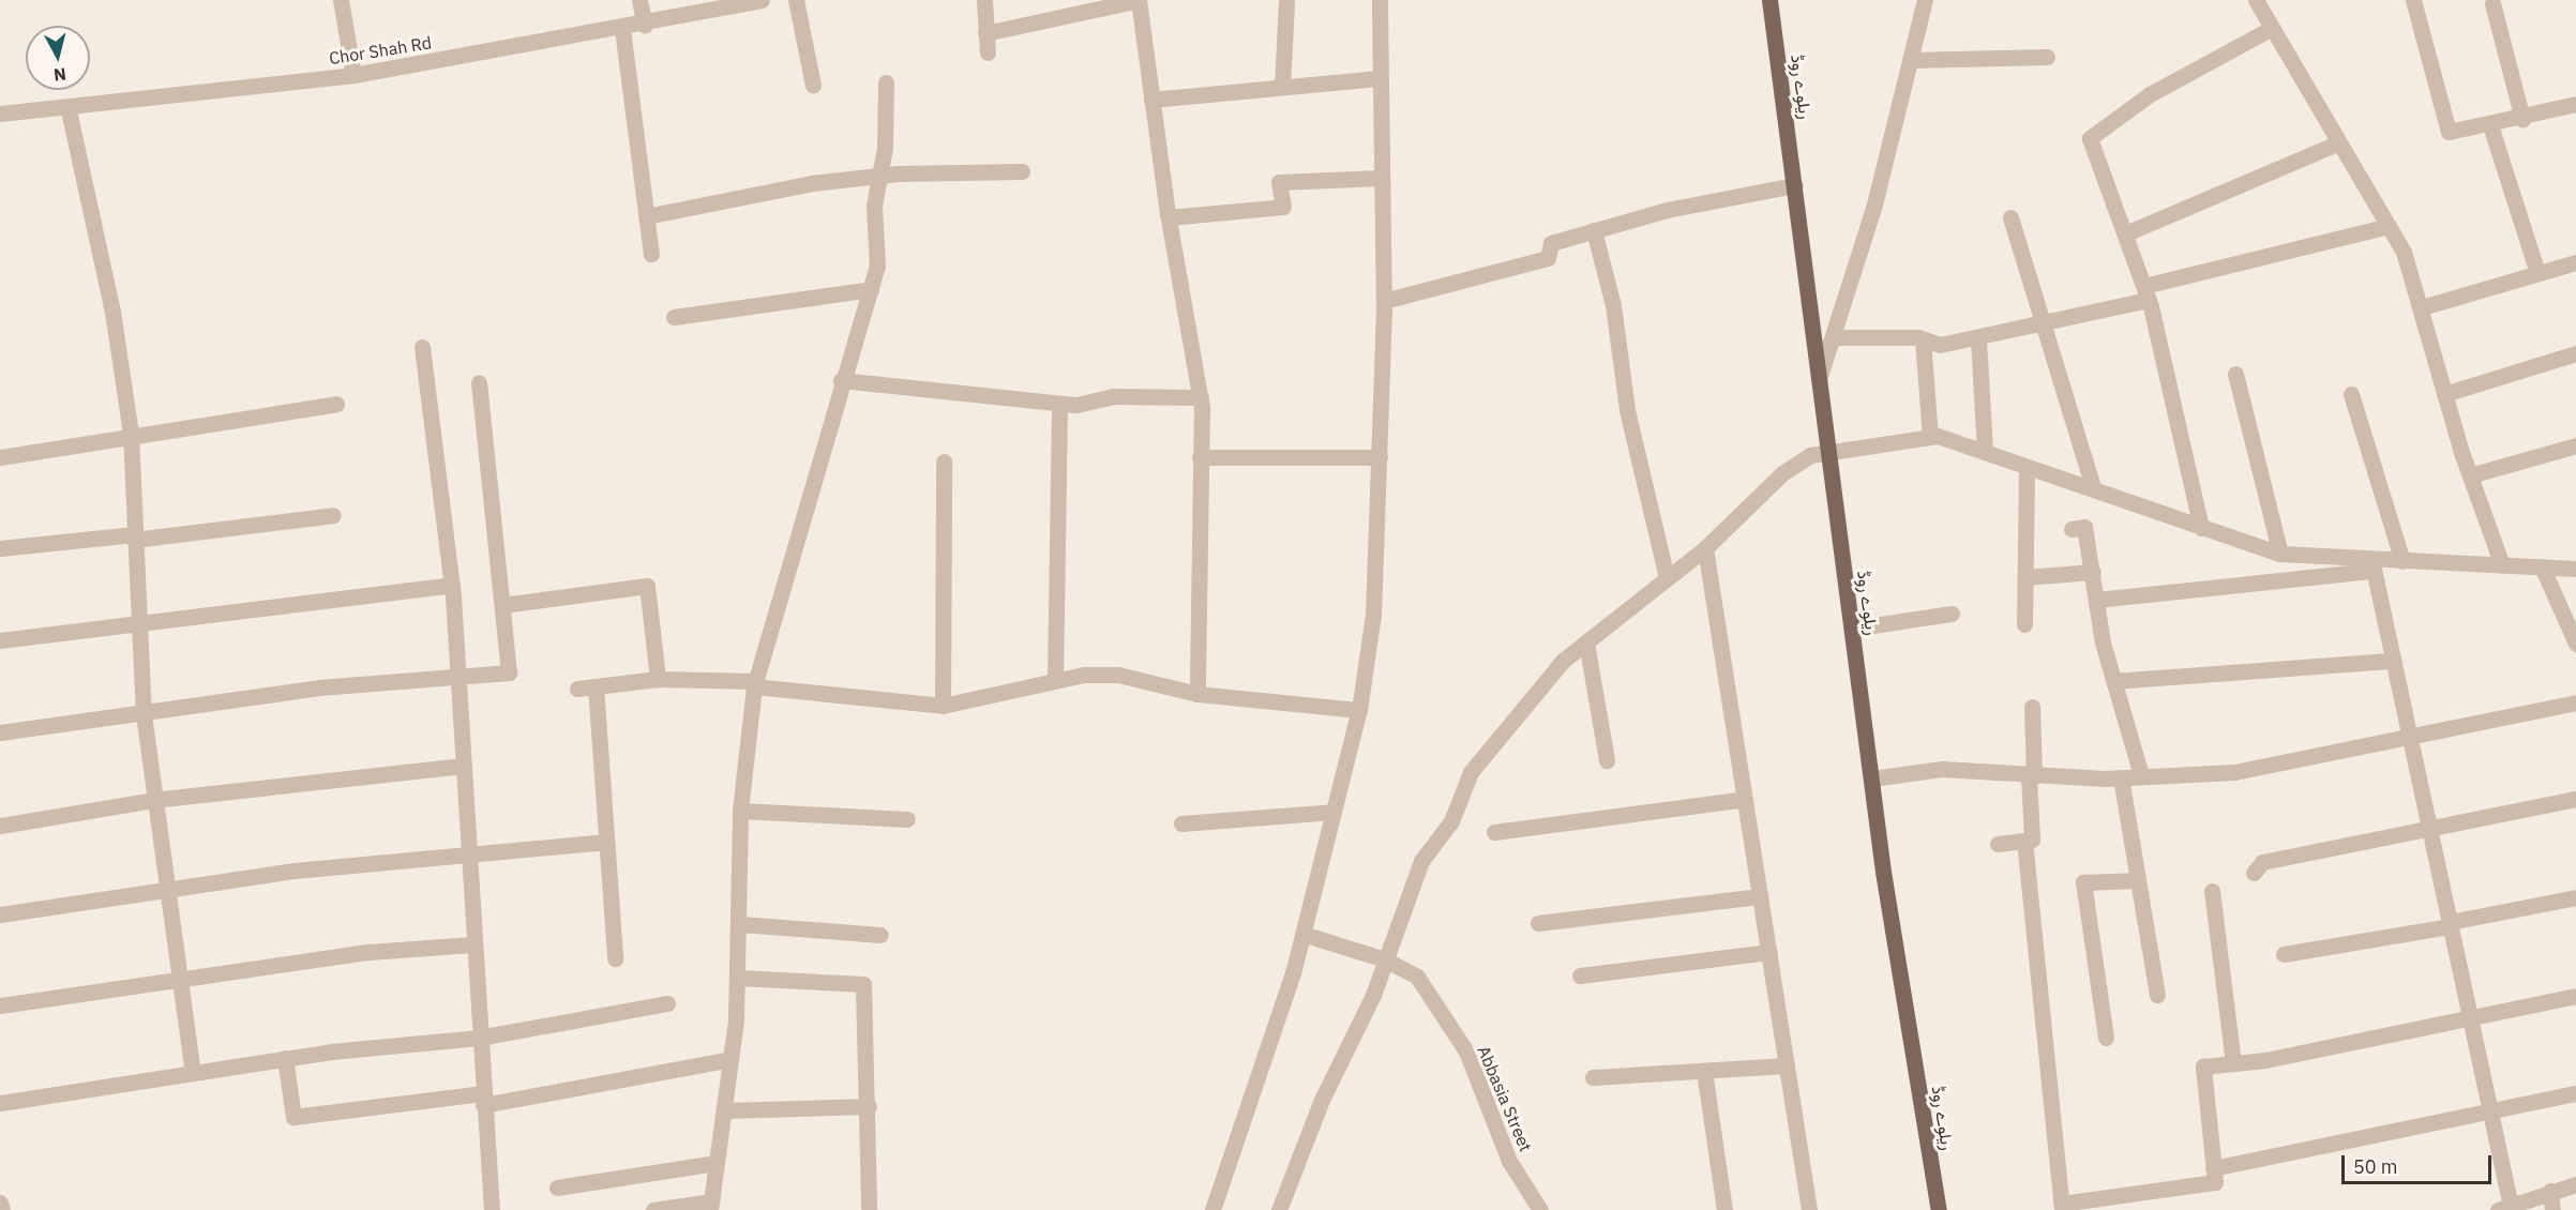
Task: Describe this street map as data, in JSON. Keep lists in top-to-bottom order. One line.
{"streets":{"main road":["ریلوے روڈ"],"street":["Chor Shah Rd","Abbasia Street"]},"scale_bar":"50 m","north":"bottom"}
